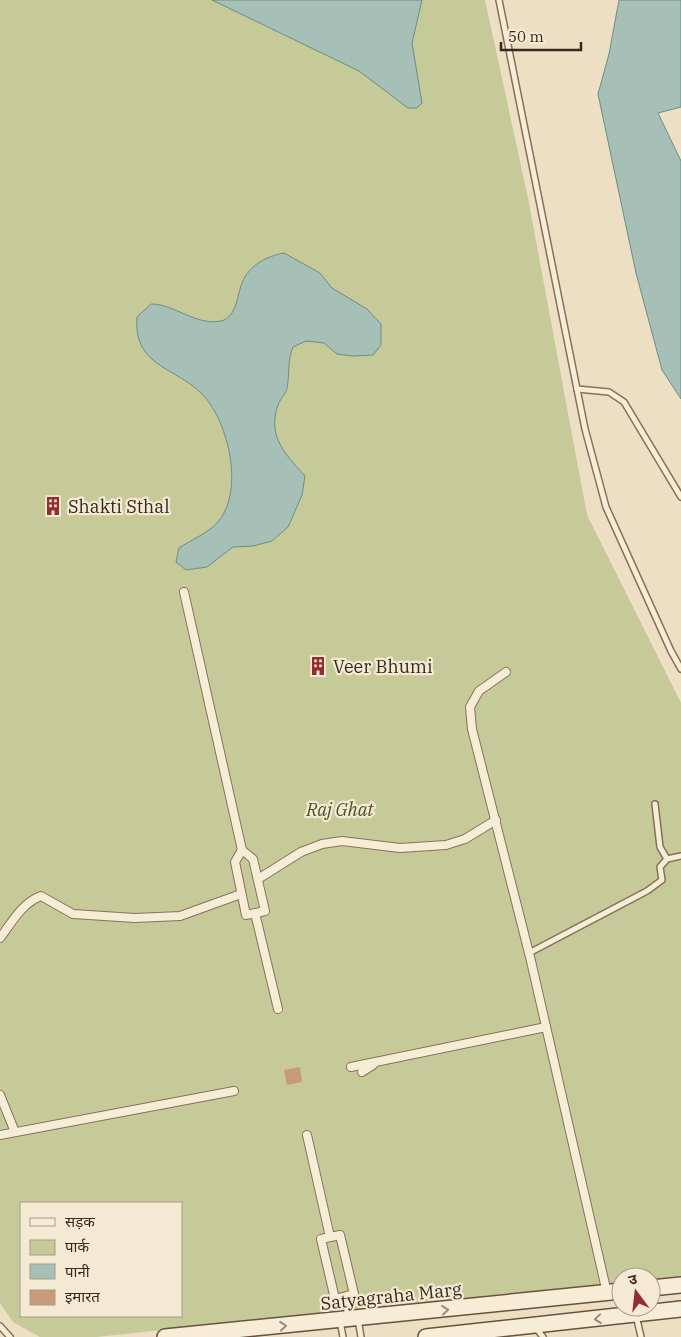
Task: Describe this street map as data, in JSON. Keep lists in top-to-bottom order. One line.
{"streets":{"main road":["Satyagraha Marg"]},"parks":["Raj Ghat"],"places":{"building":["Shakti Sthal","Veer Bhumi"]},"legend":["सड़क","पार्क","पानी","इमारत"],"scale_bar":"50 m","north":"top"}
